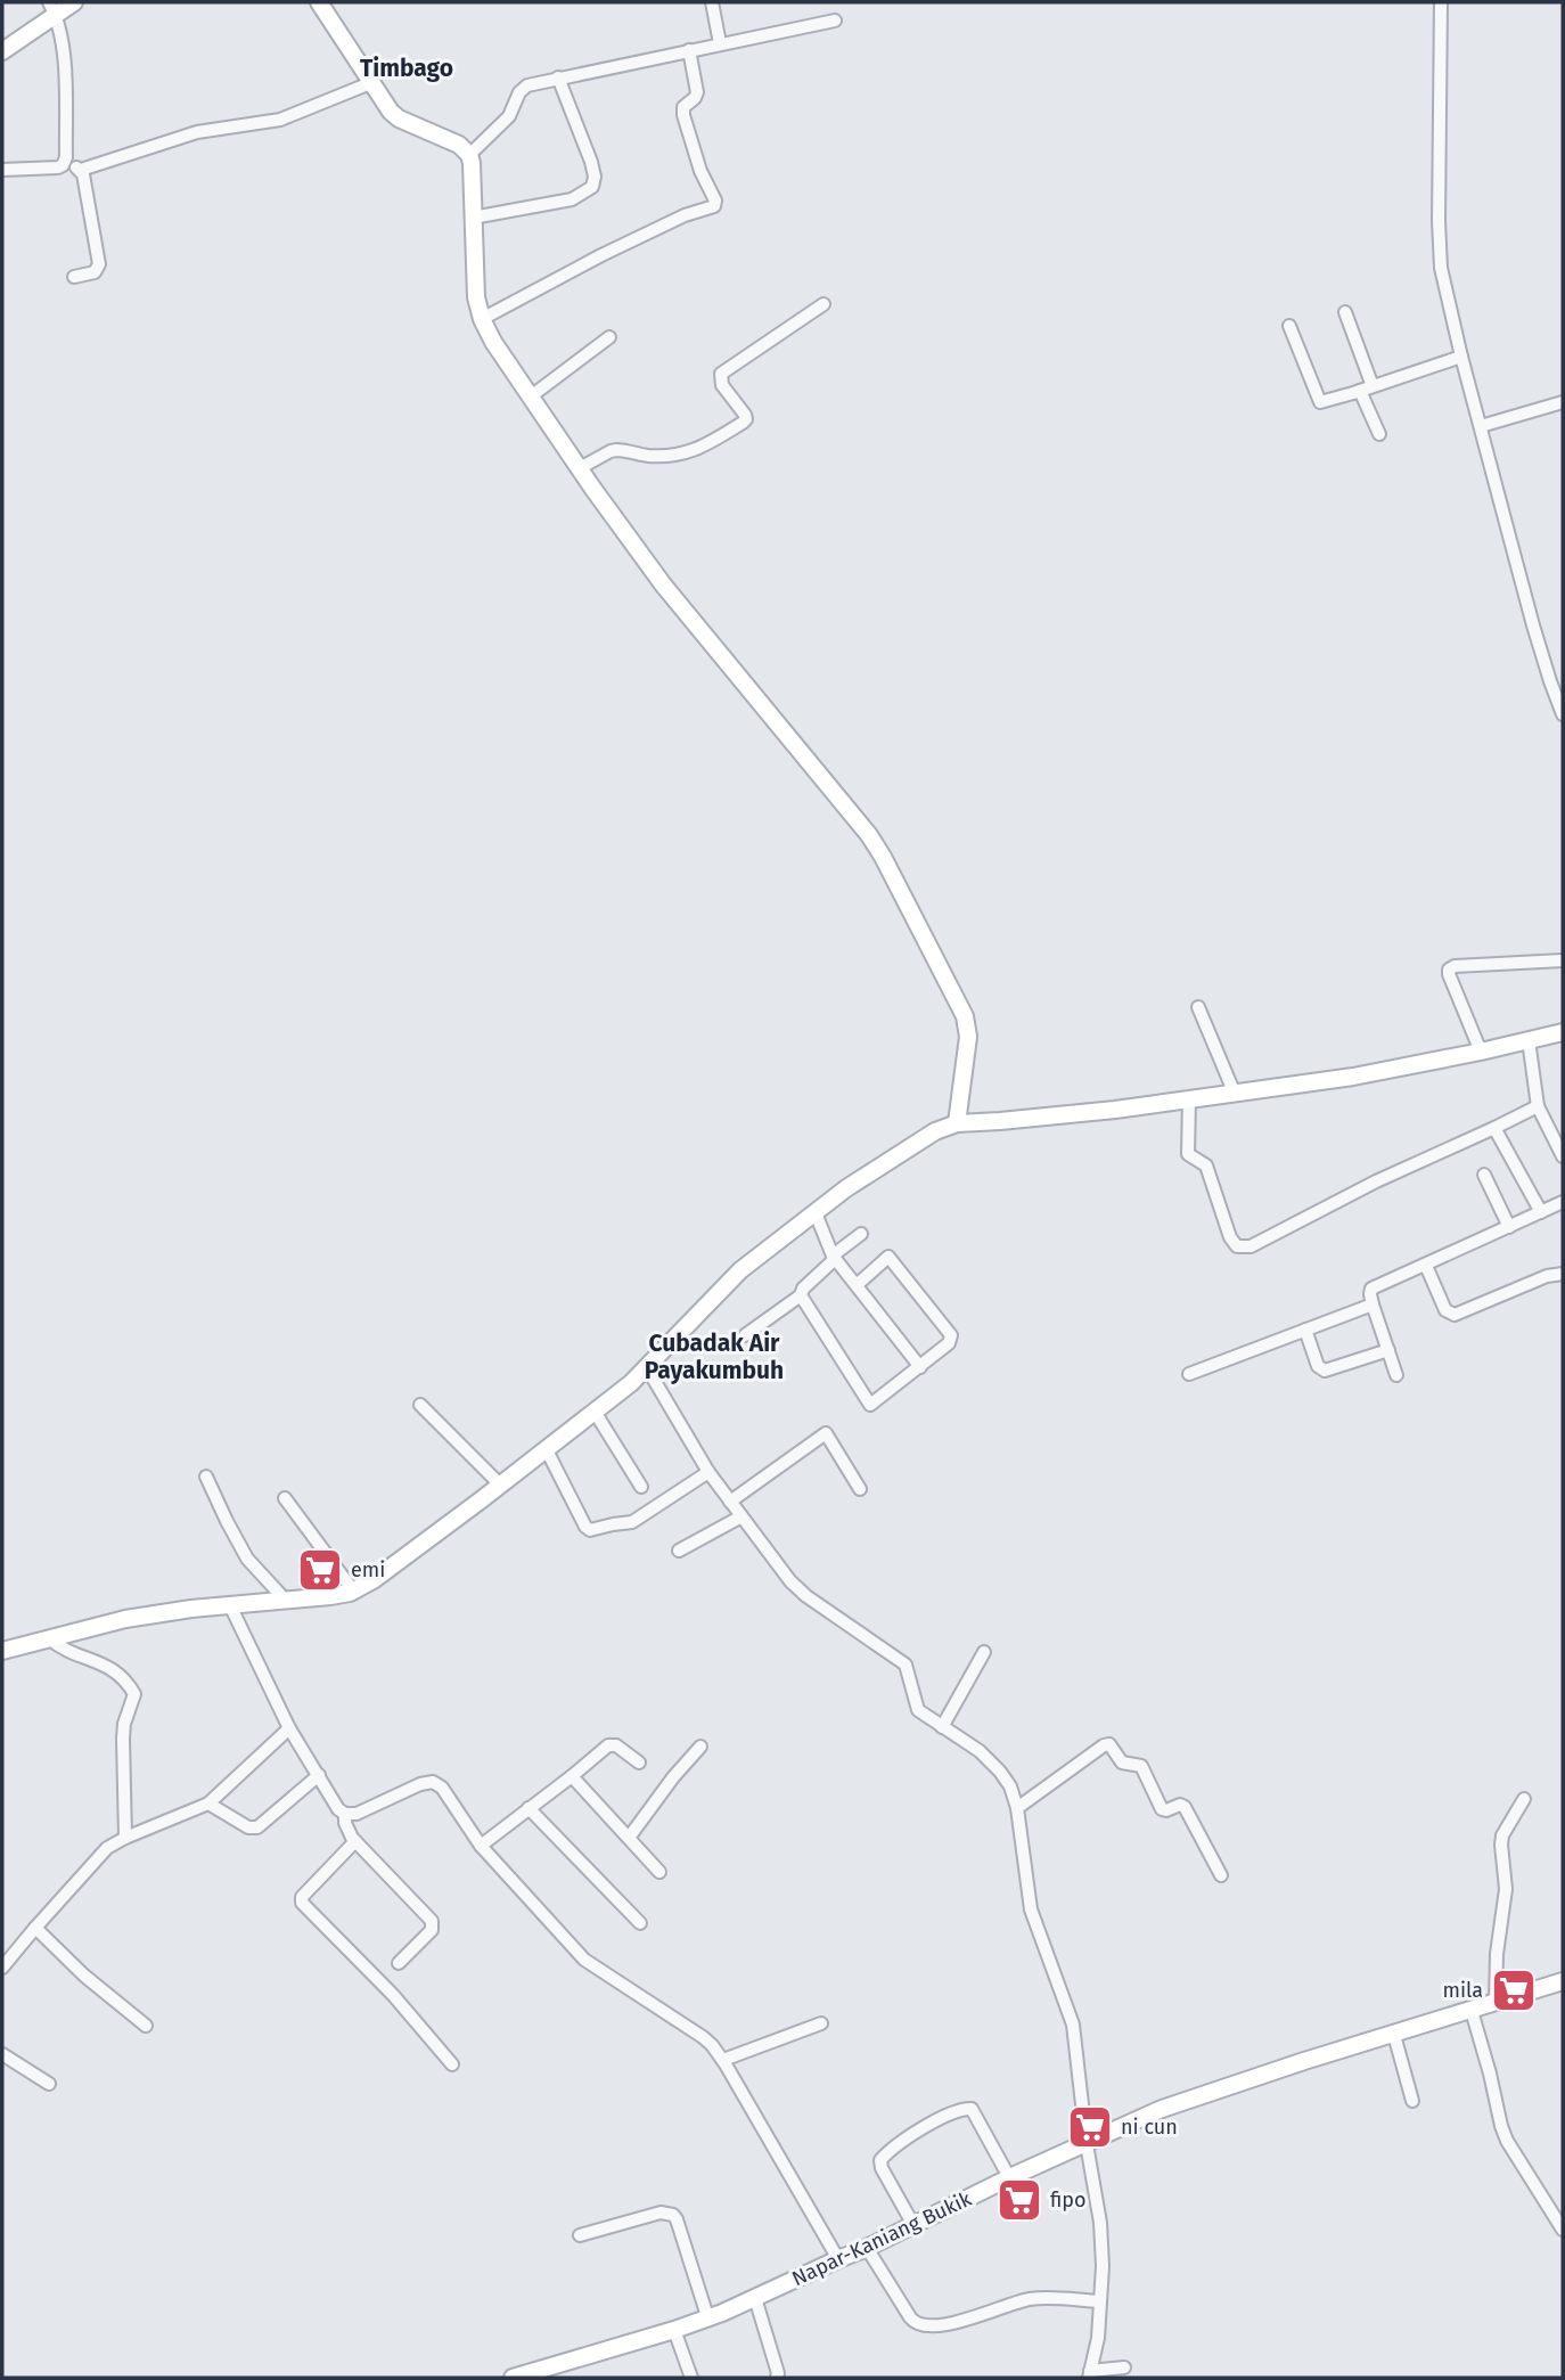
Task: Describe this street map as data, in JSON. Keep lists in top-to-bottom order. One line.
{"streets":{"street":["Napar-Kaniang Bukik"]},"districts":["Timbago","Cubadak Air Payakumbuh"],"places":{"supermarket":["emi","mila","ni cun","fipo"]}}
